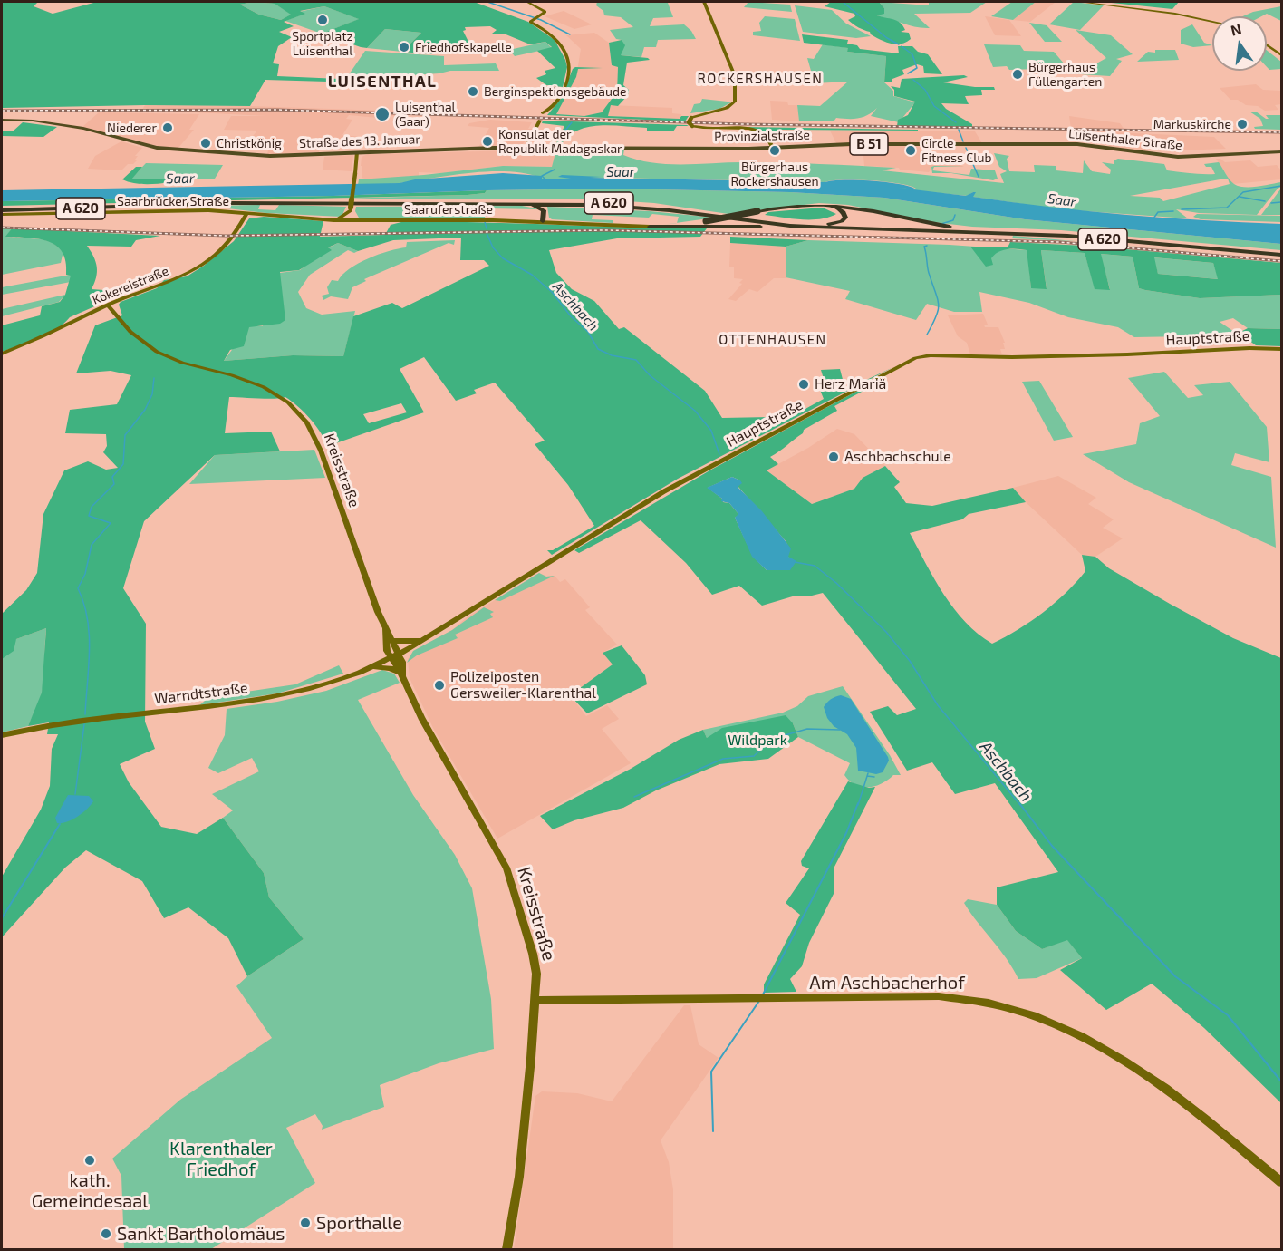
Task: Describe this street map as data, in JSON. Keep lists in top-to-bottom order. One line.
{"streets":{"highway":["A 620"],"main road":["Provinzialstraße","Luisenthaler Straße","Straße des 13. Januar","B 51"],"street":["Saarbrücker Straße","Saaruferstraße","Kokereistraße","Hauptstraße","Kreisstraße","Warndtstraße","Am Aschbacherhof"]},"crossings":[["Provinzialstraße","Luisenthaler Straße"],["Provinzialstraße","Straße des 13. Januar"],["Saarbrücker Straße","A 620"],["Saarbrücker Straße","Saaruferstraße"],["Saarbrücker Straße","Kokereistraße"],["Saaruferstraße","Kokereistraße"],["Kokereistraße","Kreisstraße"],["Hauptstraße","Kreisstraße"],["Hauptstraße","Warndtstraße"],["Kreisstraße","Warndtstraße"],["Kreisstraße","Am Aschbacherhof"]],"districts":["ROCKERSHAUSEN","LUISENTHAL","OTTENHAUSEN"],"water":["Saar","Aschbach"],"parks":["Wildpark","Klarenthaler Friedhof"],"places":["Sportplatz Luisenthal","Friedhofskapelle","Bürgerhaus Füllengarten","Berginspektionsgebäude","Luisenthal (Saar)","Markuskirche","Niederer","Konsulat der Republik Madagaskar","Christkönig","Bürgerhaus Rockershausen","Circle Fitness Club","Herz Mariä","Aschbachschule","Polizeiposten Gersweiler-Klarenthal","kath. Gemeindesaal","Sporthalle","Sankt Bartholomäus"],"north":"top"}
